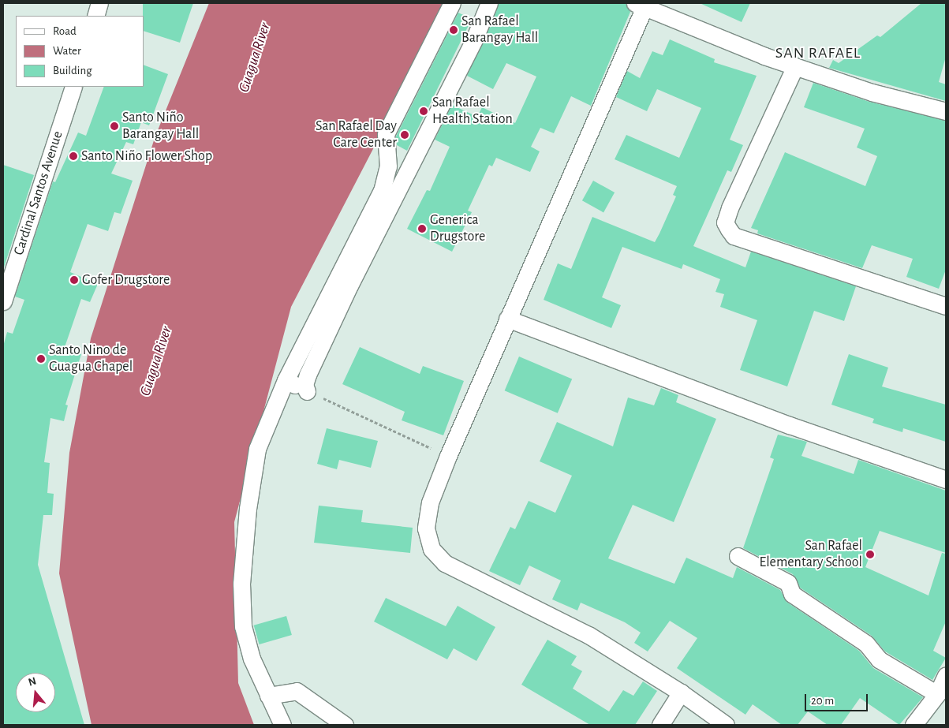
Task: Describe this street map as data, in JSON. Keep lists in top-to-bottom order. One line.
{"streets":{"street":["Cardinal Santos Avenue"]},"districts":["SAN RAFAEL"],"water":["Guagua River"],"places":["San Rafael Barangay Hall","San Rafael Health Station","Santo Niño Barangay Hall","San Rafael Day Care Center","Santo Niño Flower Shop","Generica Drugstore","Gofer Drugstore","Santo Nino de Guagua Chapel","San Rafael Elementary School"],"legend":["Road","Water","Building"],"scale_bar":"20 m","north":"top"}
